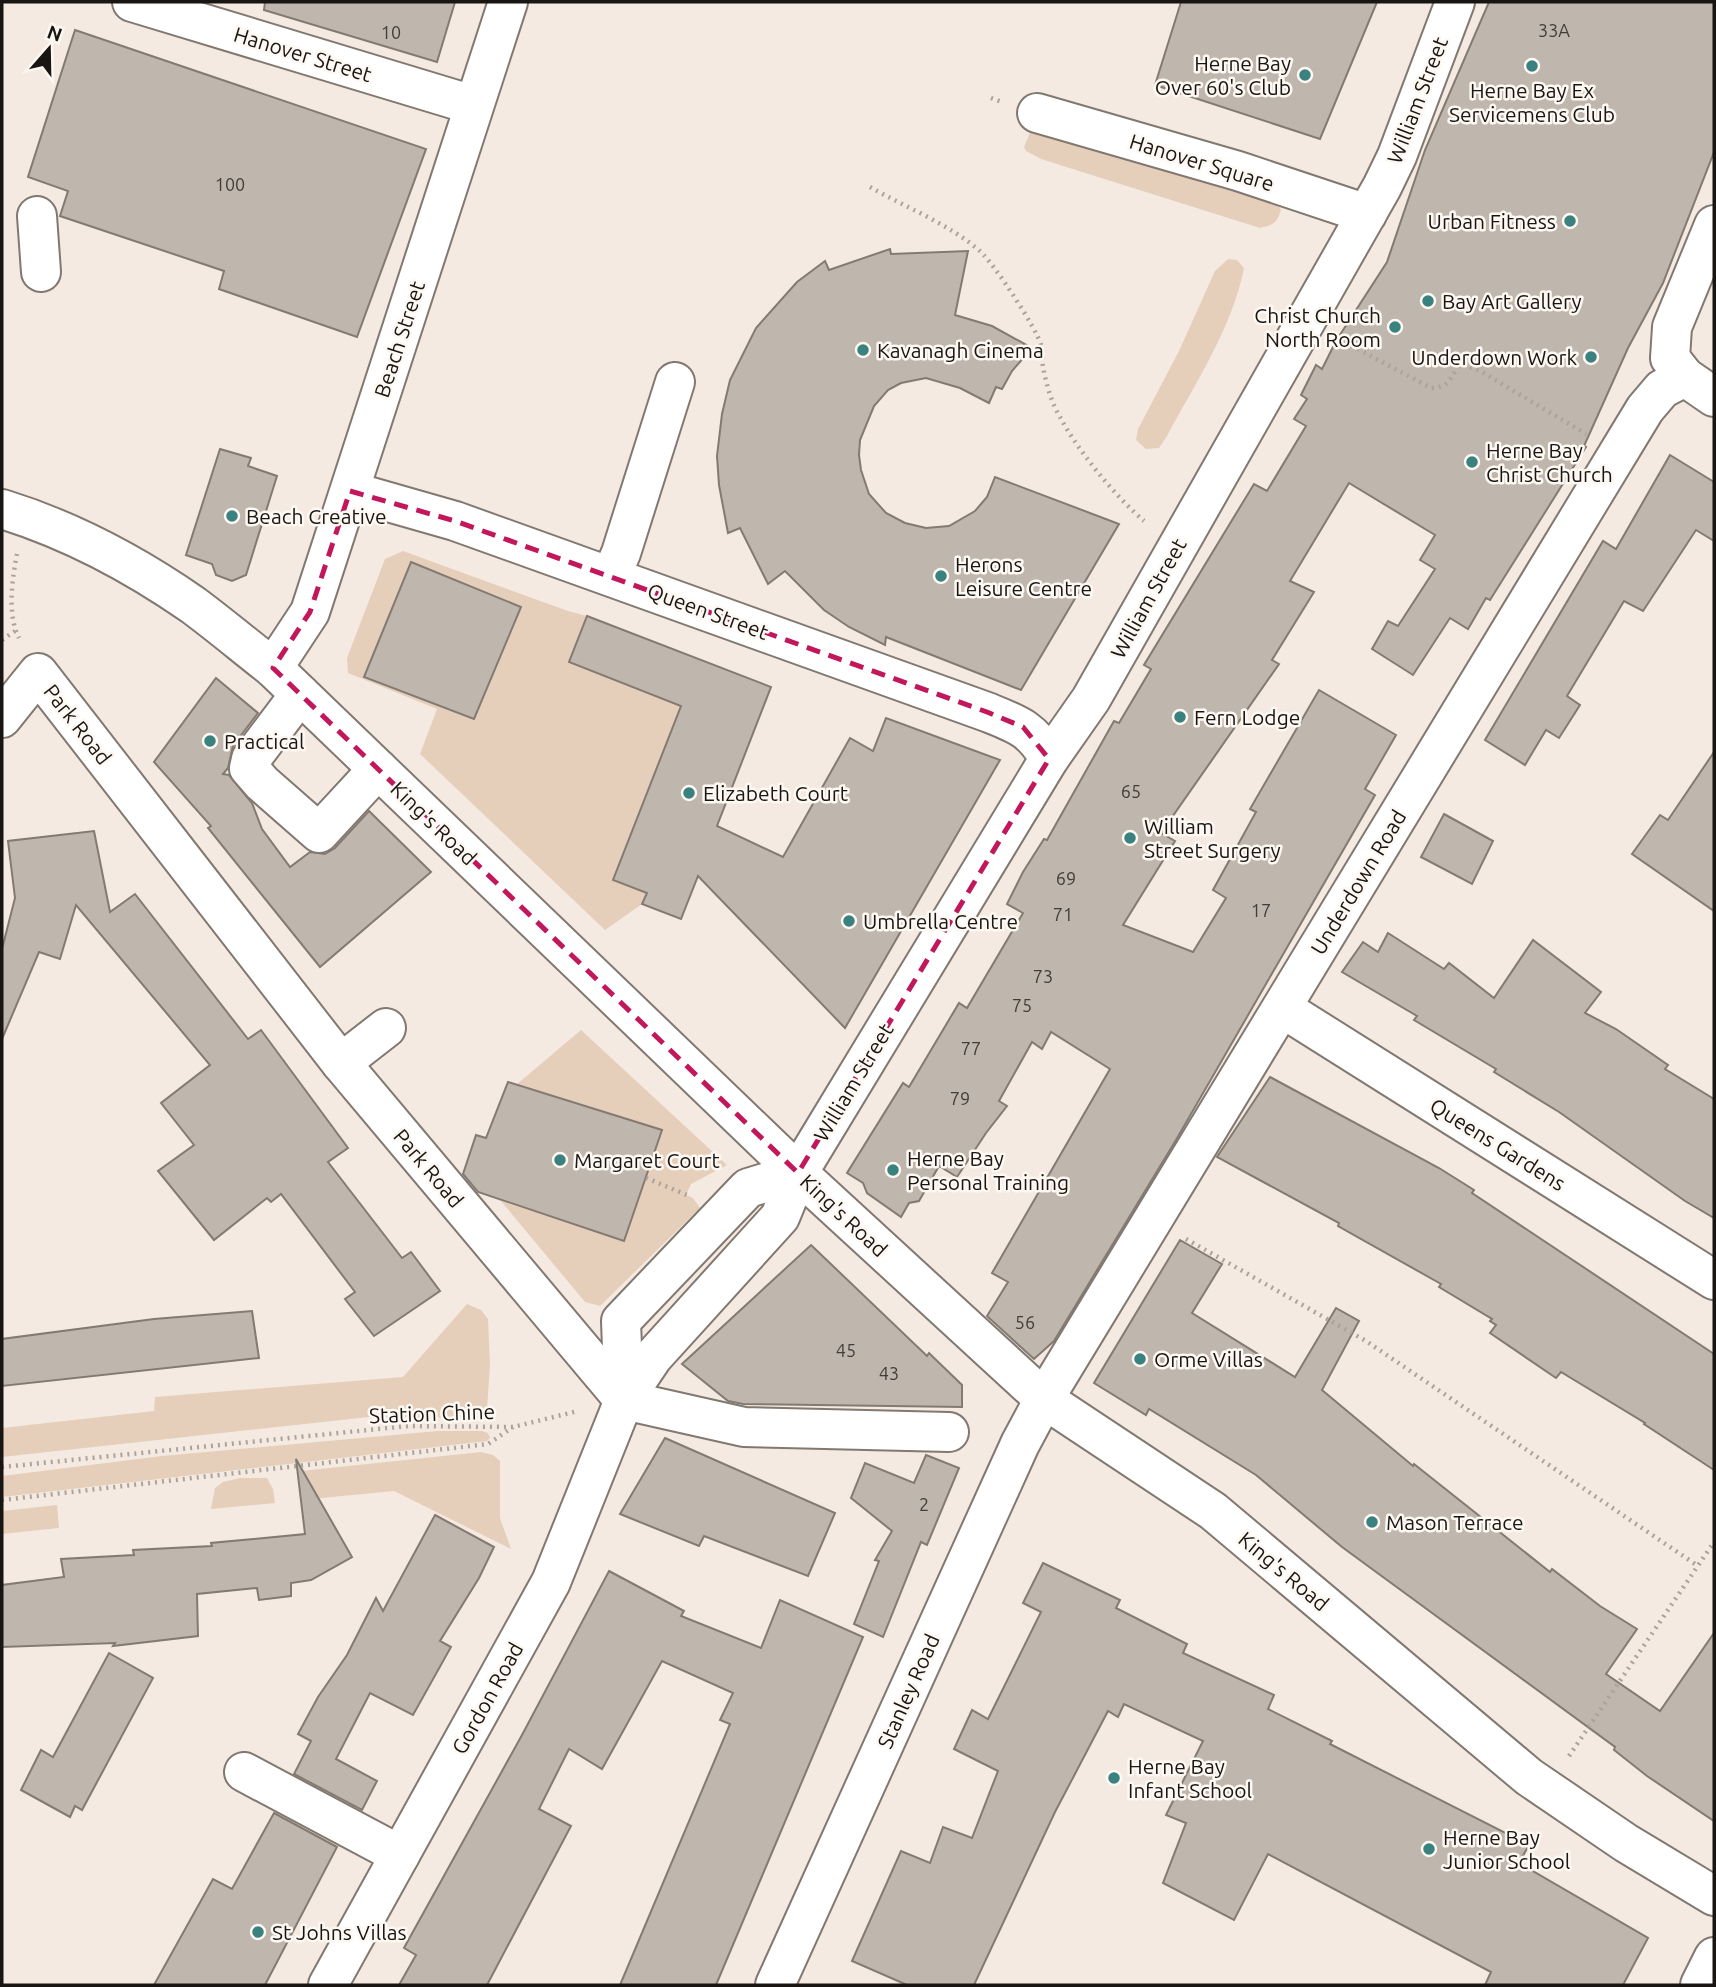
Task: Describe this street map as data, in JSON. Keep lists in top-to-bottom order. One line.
{"streets":{"street":["Hanover Street","William Street","Hanover Square","Beach Street","Queen Street","Park Road","King's Road","Underdown Road","Queens Gardens","Stanley Road","Gordon Road"],"path":["Station Chine"]},"crossings":[["Hanover Street","Beach Street"],["William Street","Hanover Square"],["William Street","Queen Street"],["William Street","King's Road"],["William Street","Gordon Road"],["Beach Street","Queen Street"],["Beach Street","King's Road"],["Park Road","Gordon Road"],["King's Road","Underdown Road"],["King's Road","Stanley Road"],["King's Road","Gordon Road"],["Underdown Road","Queens Gardens"],["Underdown Road","Stanley Road"]],"places":["Herne Bay Ex Servicemens Club","Herne Bay Over 60's Club","Urban Fitness","Bay Art Gallery","Christ Church North Room","Kavanagh Cinema","Underdown Work","Herne Bay Christ Church","Beach Creative","Herons Leisure Centre","Fern Lodge","Practical","Elizabeth Court","William Street Surgery","Umbrella Centre","Margaret Court","Herne Bay Personal Training","Orme Villas","Mason Terrace","Herne Bay Infant School","Herne Bay Junior School","St Johns Villas"],"house_numbers":["33A","10","100","65","69","17","71","73","75","77","79","56","45","43","2"],"north":"top"}
